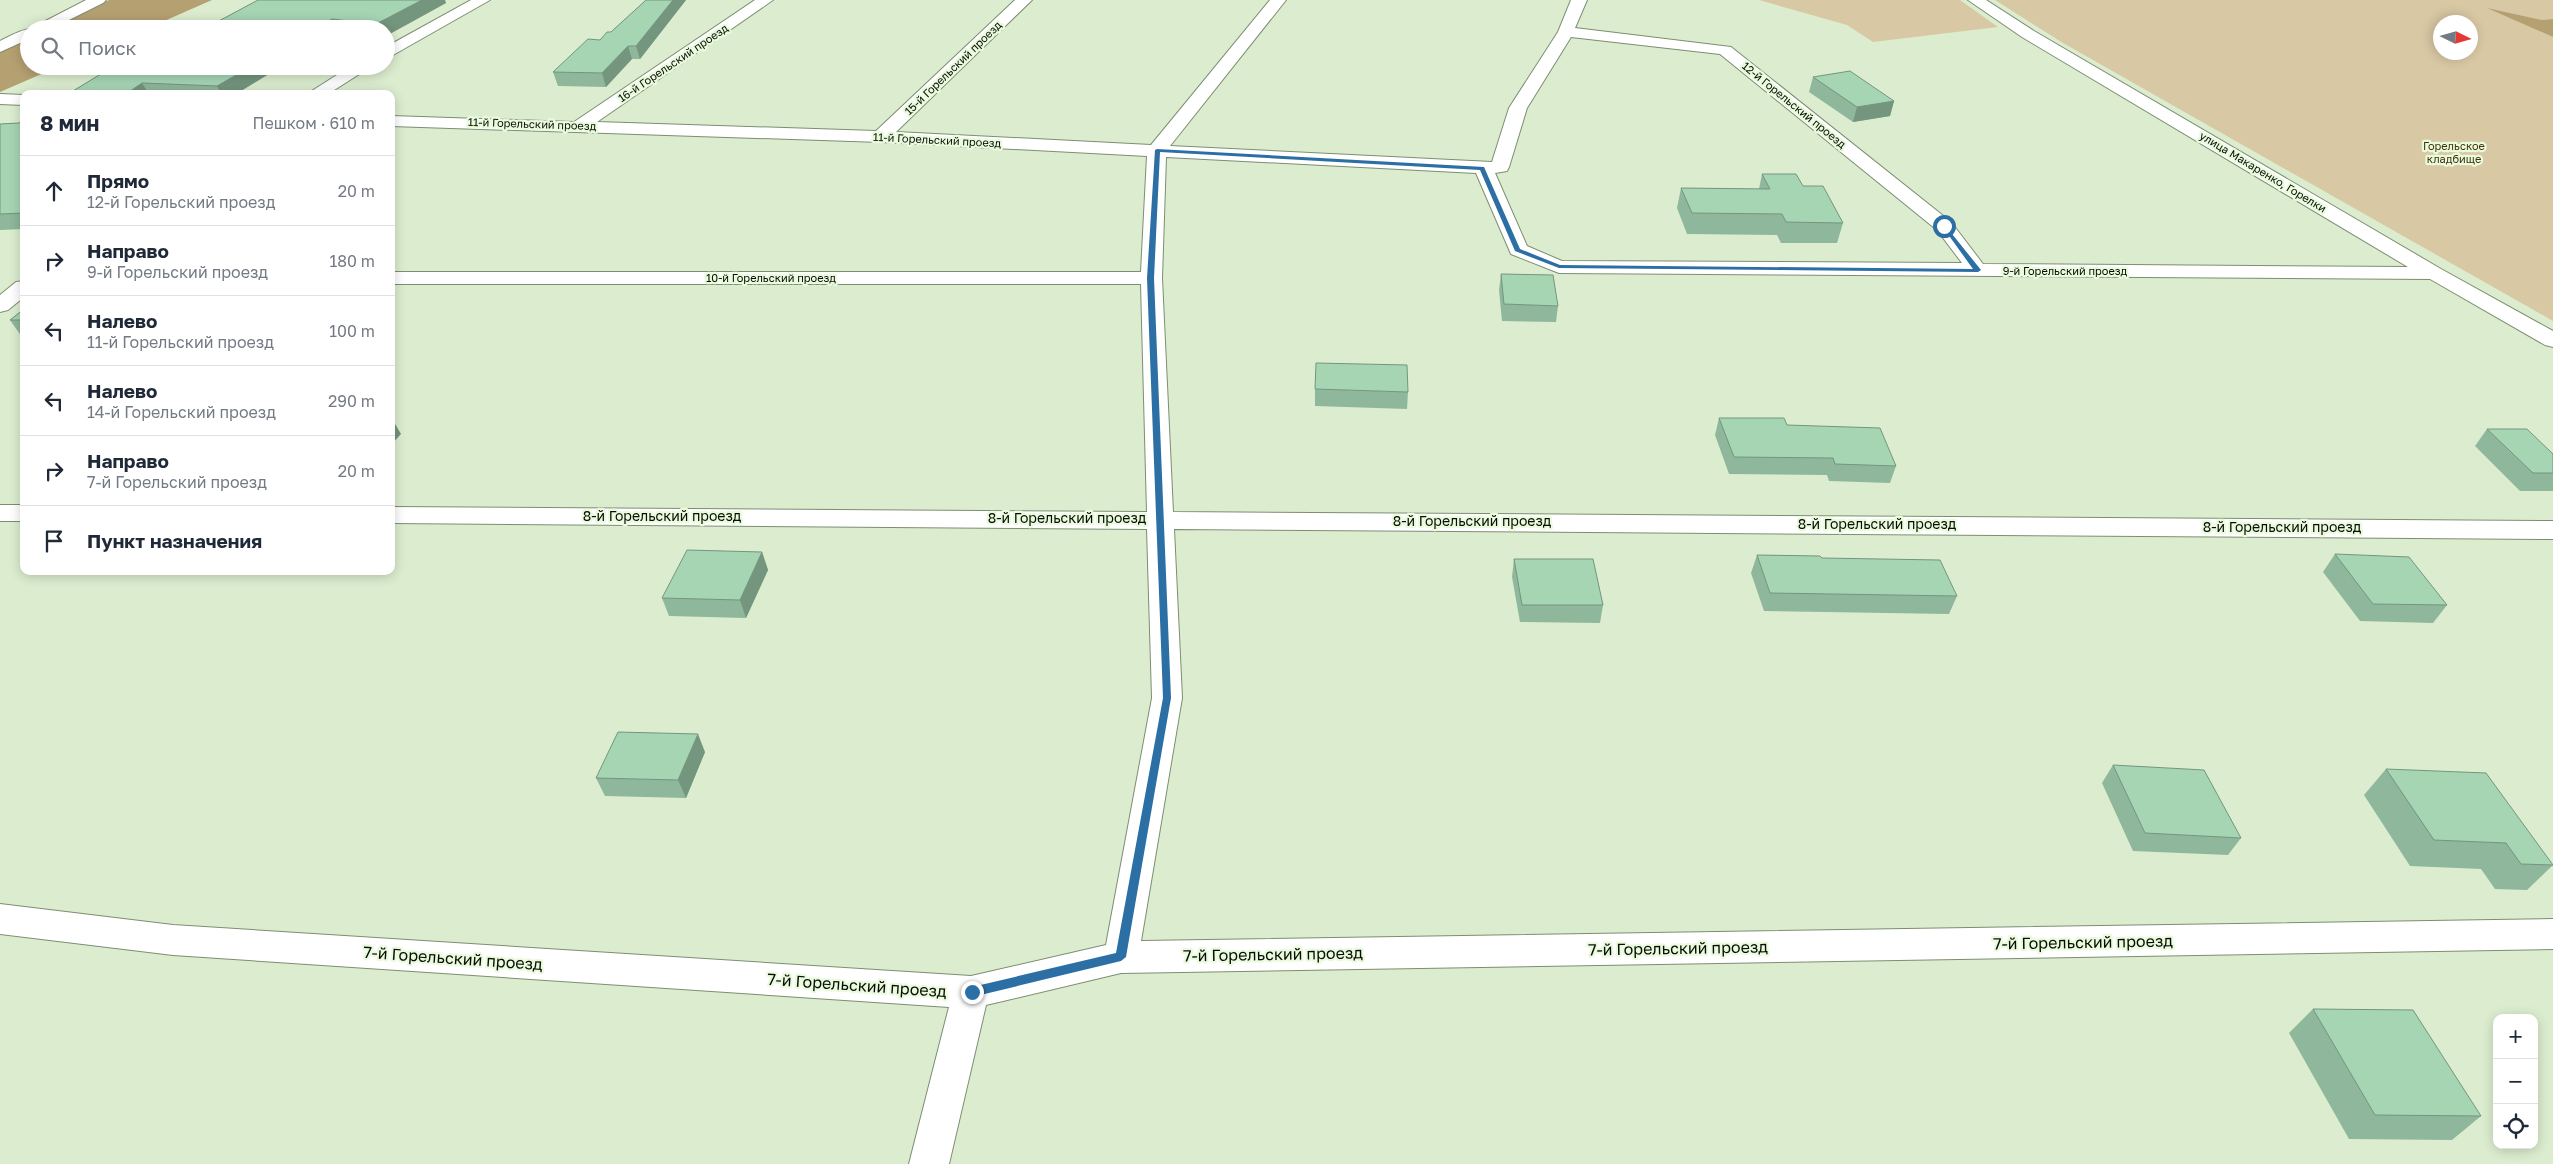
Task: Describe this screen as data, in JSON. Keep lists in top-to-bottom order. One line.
{"streets":{"street":["16-й Горельский проезд","15-й Горельский проезд","12-й Горельский проезд","11-й Горельский проезд","улица Макаренко, Горелки","9-й Горельский проезд","10-й Горельский проезд","8-й Горельский проезд","7-й Горельский проезд"]},"crossings":[["16-й Горельский проезд","11-й Горельский проезд"],["15-й Горельский проезд","11-й Горельский проезд"],["12-й Горельский проезд","9-й Горельский проезд"],["11-й Горельский проезд","9-й Горельский проезд"],["улица Макаренко, Горелки","9-й Горельский проезд"]],"parks":["Горельское кладбище"],"north":"right","page":{"search":"Поиск","heading":["8 мин","Пешком · 610 m"],"list":[["Прямо","12-й Горельский проезд","20 m"],["Направо","9-й Горельский проезд","180 m"],["Налево","11-й Горельский проезд","100 m"],["Налево","14-й Горельский проезд","290 m"],["Направо","7-й Горельский проезд","20 m"],"Пункт назначения"],"map_buttons":["+","−"]}}
